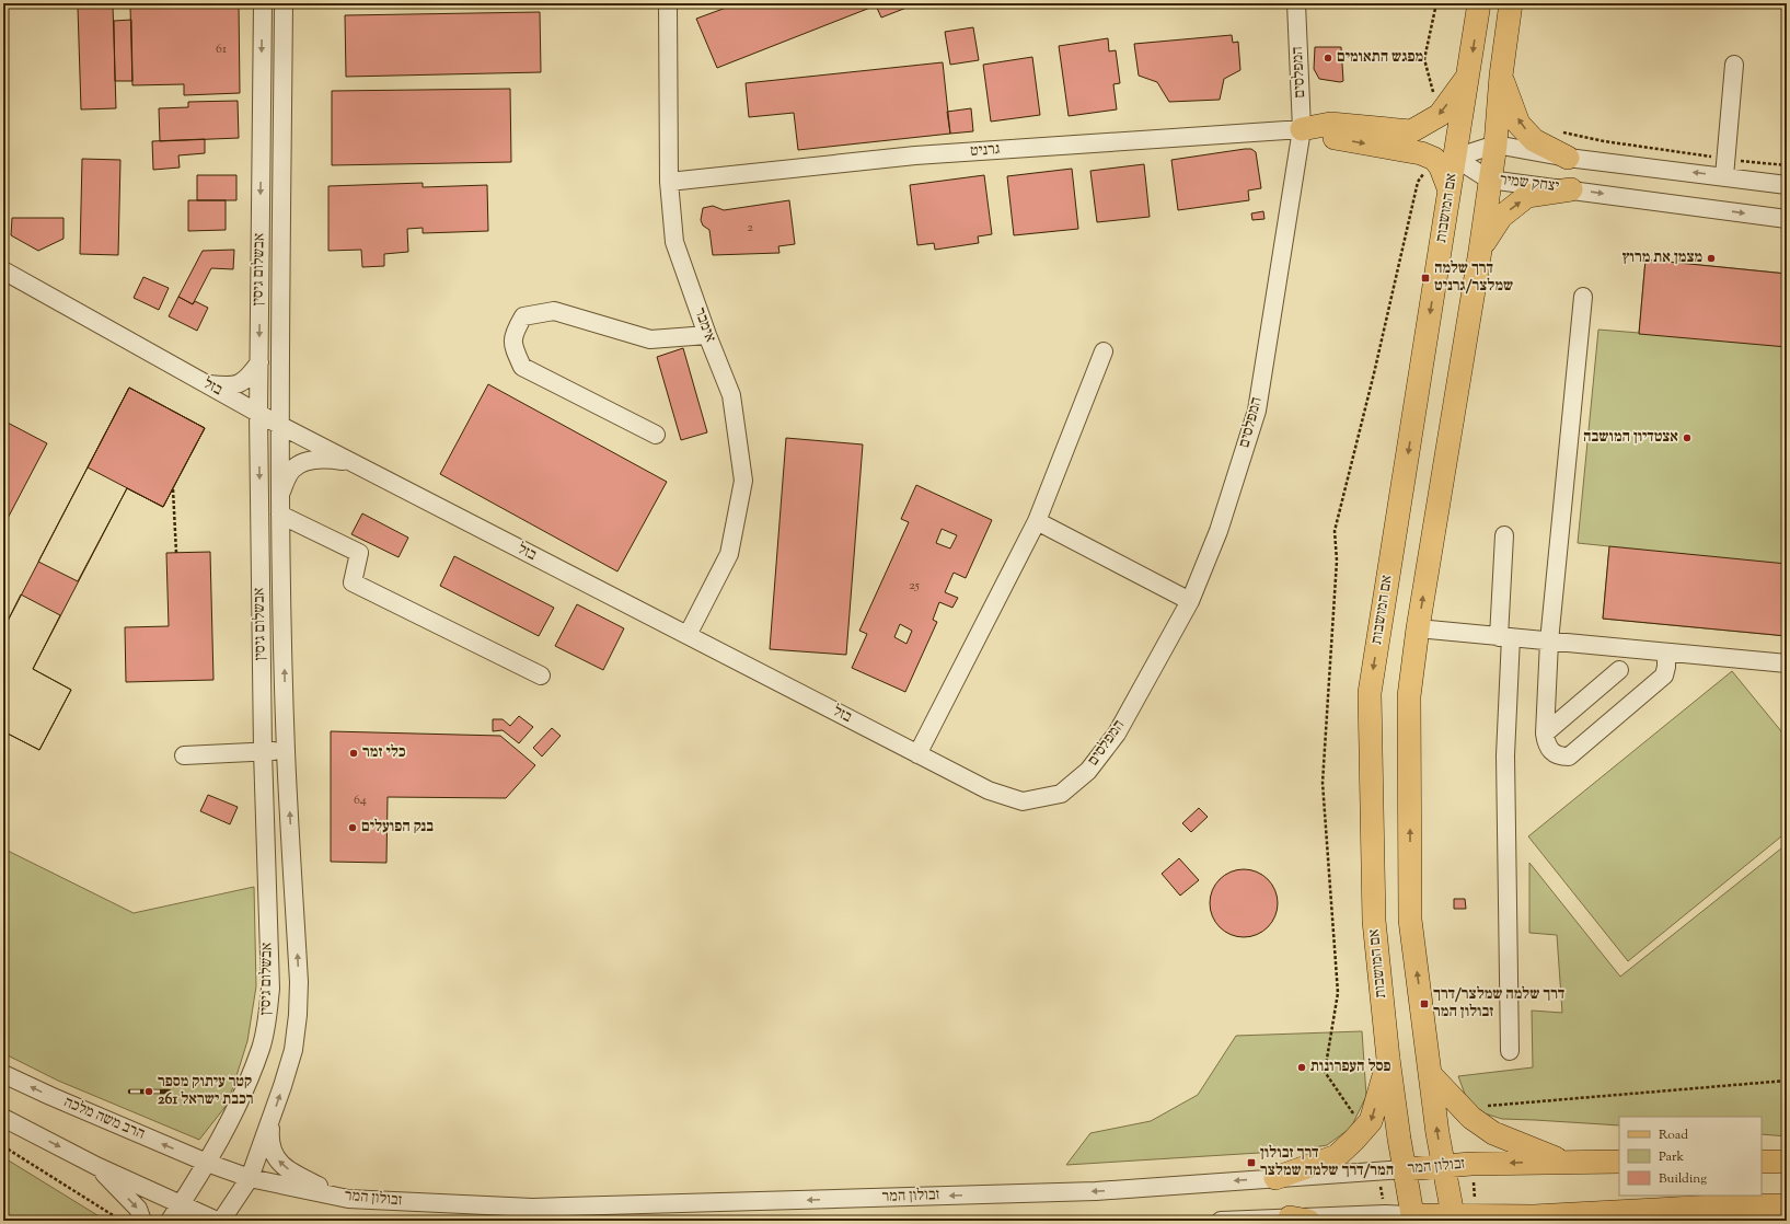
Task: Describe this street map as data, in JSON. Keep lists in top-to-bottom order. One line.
{"streets":{"main road":["אם המושבות","זבולון המר"],"street":["המפלסים","גרניט","יצחק שמיר","אבשלום גיסין","אימבר","בזל","הרב משה מלכה"]},"crossings":[["המפלסים","גרניט"],["המפלסים","בזל"],["גרניט","אימבר"],["יצחק שמיר","אם המושבות"],["אם המושבות","זבולון המר"],["אבשלום גיסין","בזל"],["אבשלום גיסין","הרב משה מלכה"],["אבשלום גיסין","זבולון המר"],["אימבר","בזל"],["הרב משה מלכה","זבולון המר"]],"one_way":["זבולון המר"],"places":{"other":["מפגש התאומים","מצמן את מרוץ","אצטדיון המושבה","כלי זמר","בנק הפועלים","פסל העפרונות","קטר עיתוק מספר 261 רכבת ישראל"],"transit":["דרך שלמה שמלצר/גרניט","דרך שלמה שמלצר/דרך זבולון המר","דרך זבולון המר/דרך שלמה שמלצר"]},"house_numbers":["61","2","25","64"],"legend":["Road","Park","Building"]}
